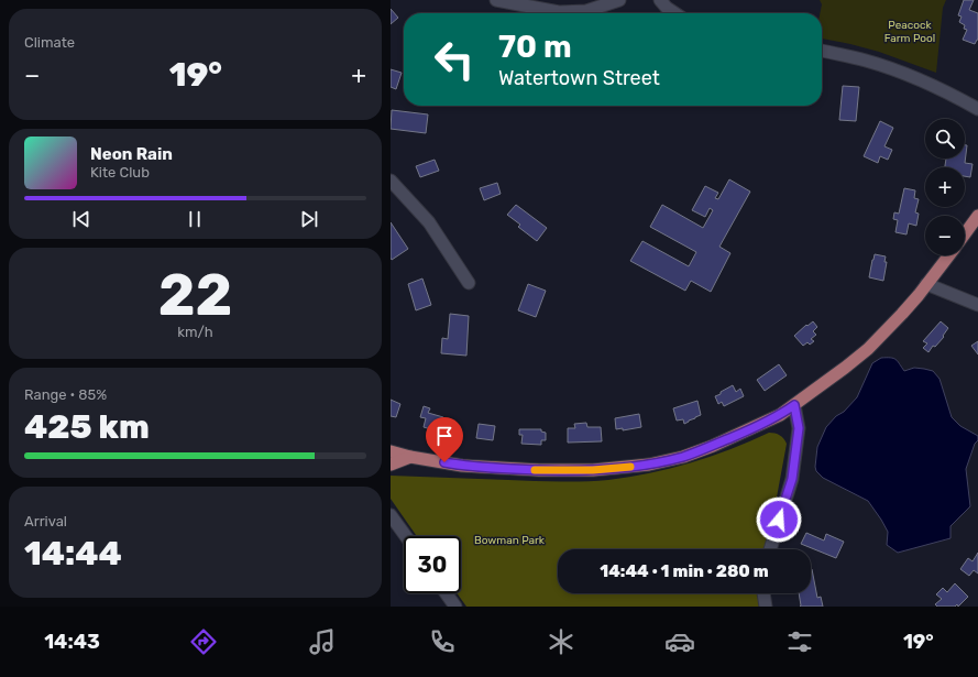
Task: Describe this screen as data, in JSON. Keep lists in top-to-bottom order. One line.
{"parks":["Peacock Farm Pool","Bowman Park"],"page":{"tile":["Climate",["22","km/h"],["Range · 85%","425 km"],["Arrival","14:44"]],"turn":["70 m","Watertown Street"],"heat":["−","19°","+"],"map_buttons":["+","−"],"song":["Neon Rain","Kite Club"],"limit":"30","trip":"14:44 · 1 min · 280 m","tabs":["14:43","19°"]}}
